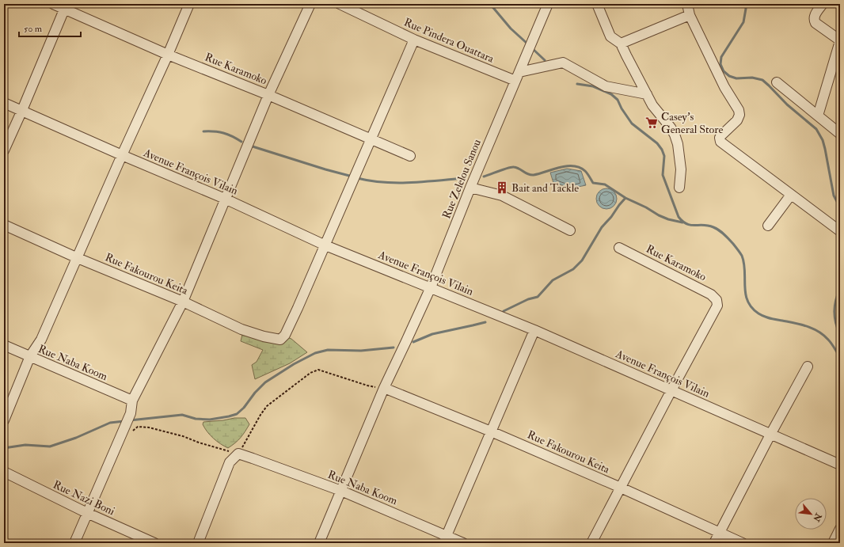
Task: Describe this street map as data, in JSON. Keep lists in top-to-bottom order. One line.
{"streets":{"street":["Rue Pindera Ouattara","Rue Karamoko","Avenue François Vilain","Rue Zelelou Sanou","Rue Fakourou Keita","Rue Naba Koom","Rue Nazi Boni"]},"crossings":[["Rue Pindera Ouattara","Rue Zelelou Sanou"],["Rue Karamoko","Avenue François Vilain"],["Avenue François Vilain","Rue Zelelou Sanou"],["Avenue François Vilain","Rue Fakourou Keita"],["Rue Zelelou Sanou","Rue Fakourou Keita"],["Rue Zelelou Sanou","Rue Naba Koom"]],"places":{"supermarket":["Casey's General Store"],"building":["Bait and Tackle"]},"scale_bar":"50 m","north":"bottom right"}
